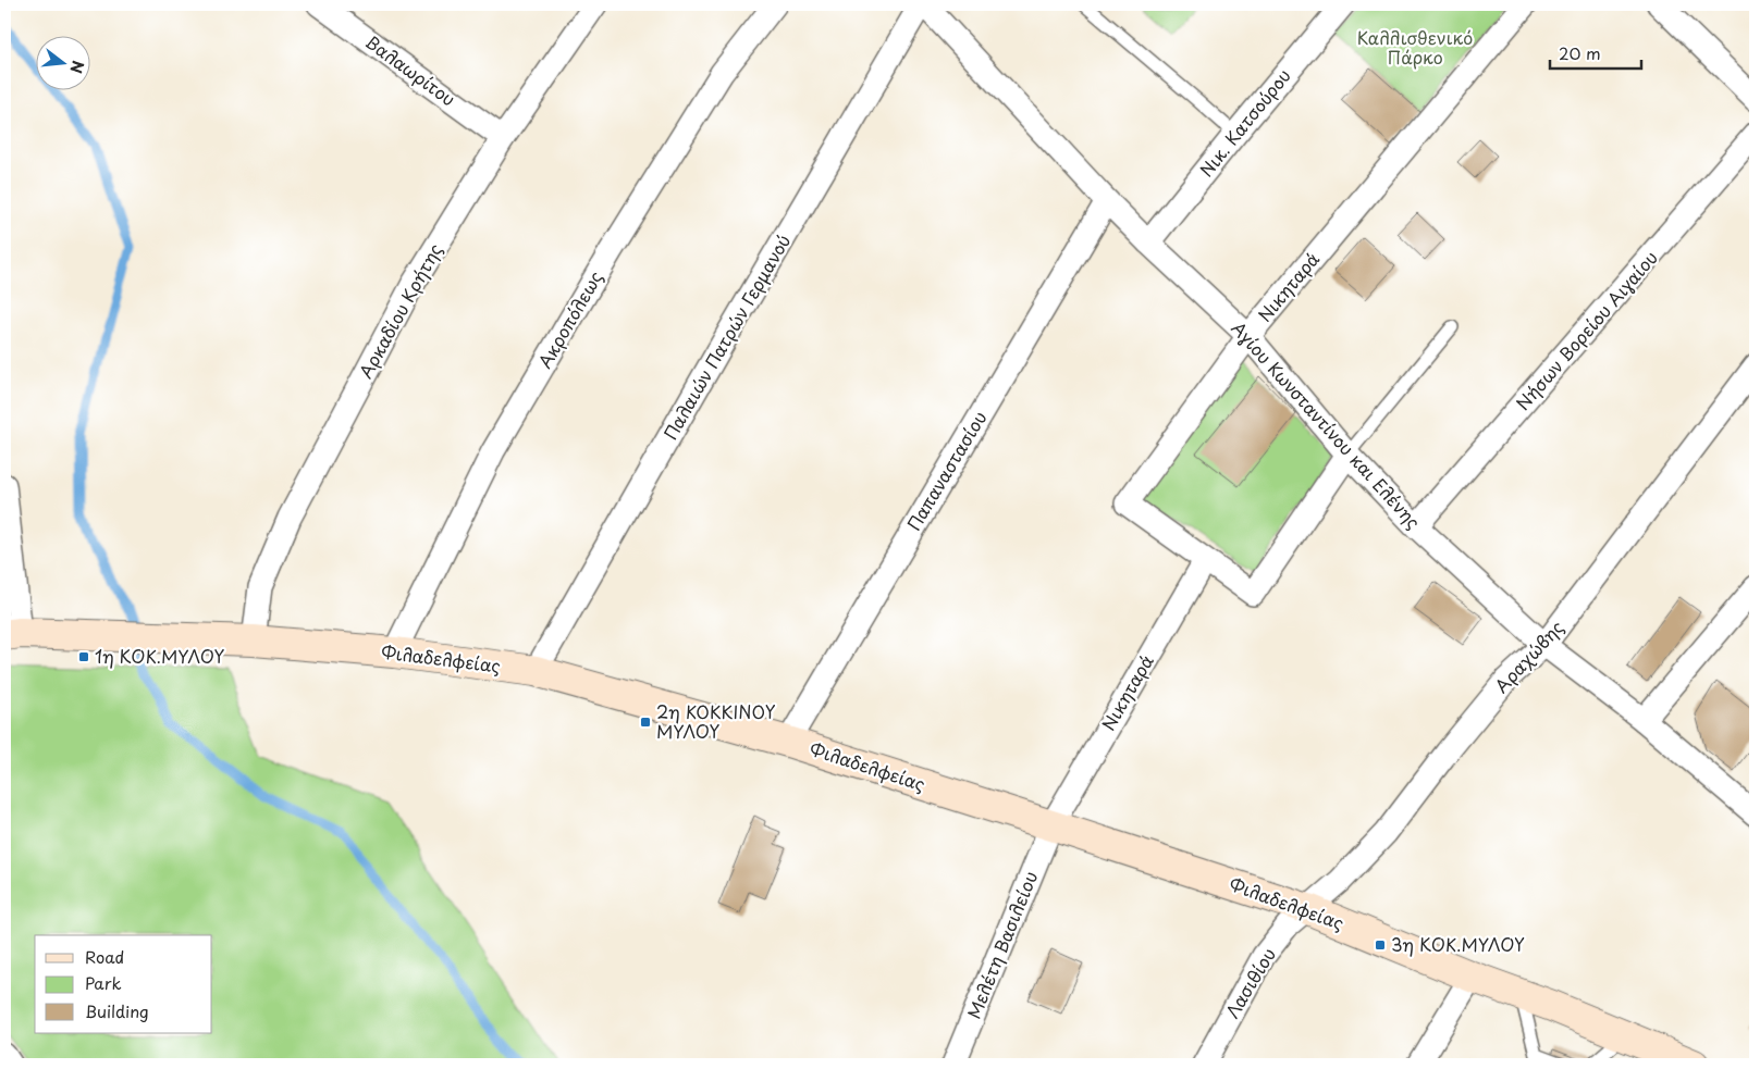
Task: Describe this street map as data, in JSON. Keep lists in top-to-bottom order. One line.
{"streets":{"main road":["Φιλαδελφείας"],"street":["Βαλαωρίτου","Νικ. Κατσούρου","Νικηταρά","Αρκαδίου Κρήτης","Ακροπόλεως","Νήσων Βορείου Αιγαίου","Παλαιών Πατρών Γερμανού","Αγίου Κωνσταντίνου και Ελένης","Παπαναστασίου","Αραχώβης","Μελέτη Βασιλείου","Λασιθίου"]},"crossings":[["Βαλαωρίτου","Αρκαδίου Κρήτης"],["Νικ. Κατσούρου","Αγίου Κωνσταντίνου και Ελένης"],["Νικηταρά","Αγίου Κωνσταντίνου και Ελένης"],["Νικηταρά","Φιλαδελφείας"],["Νικηταρά","Μελέτη Βασιλείου"],["Αρκαδίου Κρήτης","Φιλαδελφείας"],["Ακροπόλεως","Φιλαδελφείας"],["Νήσων Βορείου Αιγαίου","Αγίου Κωνσταντίνου και Ελένης"],["Παλαιών Πατρών Γερμανού","Αγίου Κωνσταντίνου και Ελένης"],["Παλαιών Πατρών Γερμανού","Φιλαδελφείας"],["Αγίου Κωνσταντίνου και Ελένης","Παπαναστασίου"],["Αγίου Κωνσταντίνου και Ελένης","Αραχώβης"],["Παπαναστασίου","Φιλαδελφείας"],["Αραχώβης","Φιλαδελφείας"],["Αραχώβης","Λασιθίου"],["Φιλαδελφείας","Μελέτη Βασιλείου"],["Φιλαδελφείας","Λασιθίου"]],"parks":["Καλλισθενικό Πάρκο"],"places":{"transit":["1η ΚΟΚ.ΜΥΛΟΥ","2η ΚΟΚΚΙΝΟΥ ΜΥΛΟΥ","3η ΚΟΚ.ΜΥΛΟΥ"]},"legend":["Road","Park","Building"],"scale_bar":"20 m","north":"right"}
